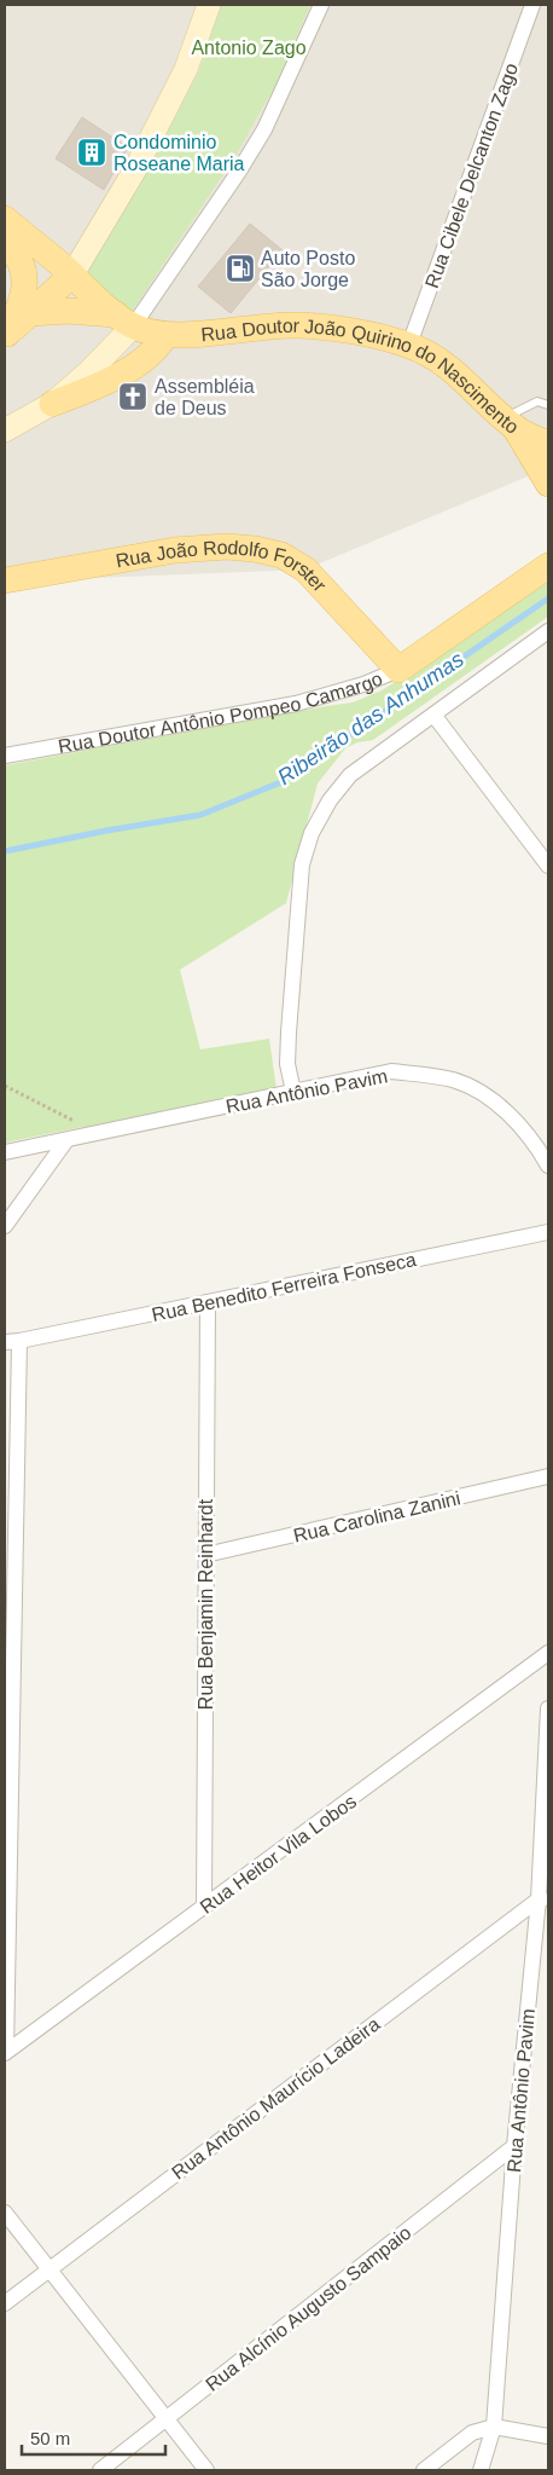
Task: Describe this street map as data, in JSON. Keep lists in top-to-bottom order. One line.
{"streets":{"main road":["Rua Doutor João Quirino do Nascimento","Rua João Rodolfo Forster","Rua Doutor Antônio Pompeo Camargo"],"street":["Rua Cibele Delcanton Zago","Rua Antônio Pavim","Rua Benedito Ferreira Fonseca","Rua Carolina Zanini","Rua Benjamin Reinhardt","Rua Heitor Vila Lobos","Rua Antônio Maurício Ladeira","Rua Alcínio Augusto Sampaio"]},"crossings":[["Rua Cibele Delcanton Zago","Rua Doutor João Quirino do Nascimento"],["Rua João Rodolfo Forster","Rua Doutor Antônio Pompeo Camargo"],["Rua Antônio Pavim","Rua Antônio Maurício Ladeira"],["Rua Antônio Pavim","Rua Alcínio Augusto Sampaio"],["Rua Benedito Ferreira Fonseca","Rua Benjamin Reinhardt"],["Rua Carolina Zanini","Rua Benjamin Reinhardt"],["Rua Benjamin Reinhardt","Rua Heitor Vila Lobos"]],"water":["Ribeirão das Anhumas"],"parks":["Antonio Zago"],"places":{"building":["Condominio Roseane Maria"],"fuel station":["Auto Posto São Jorge"],"church":["Assembléia de Deus"]},"scale_bar":"50 m"}
